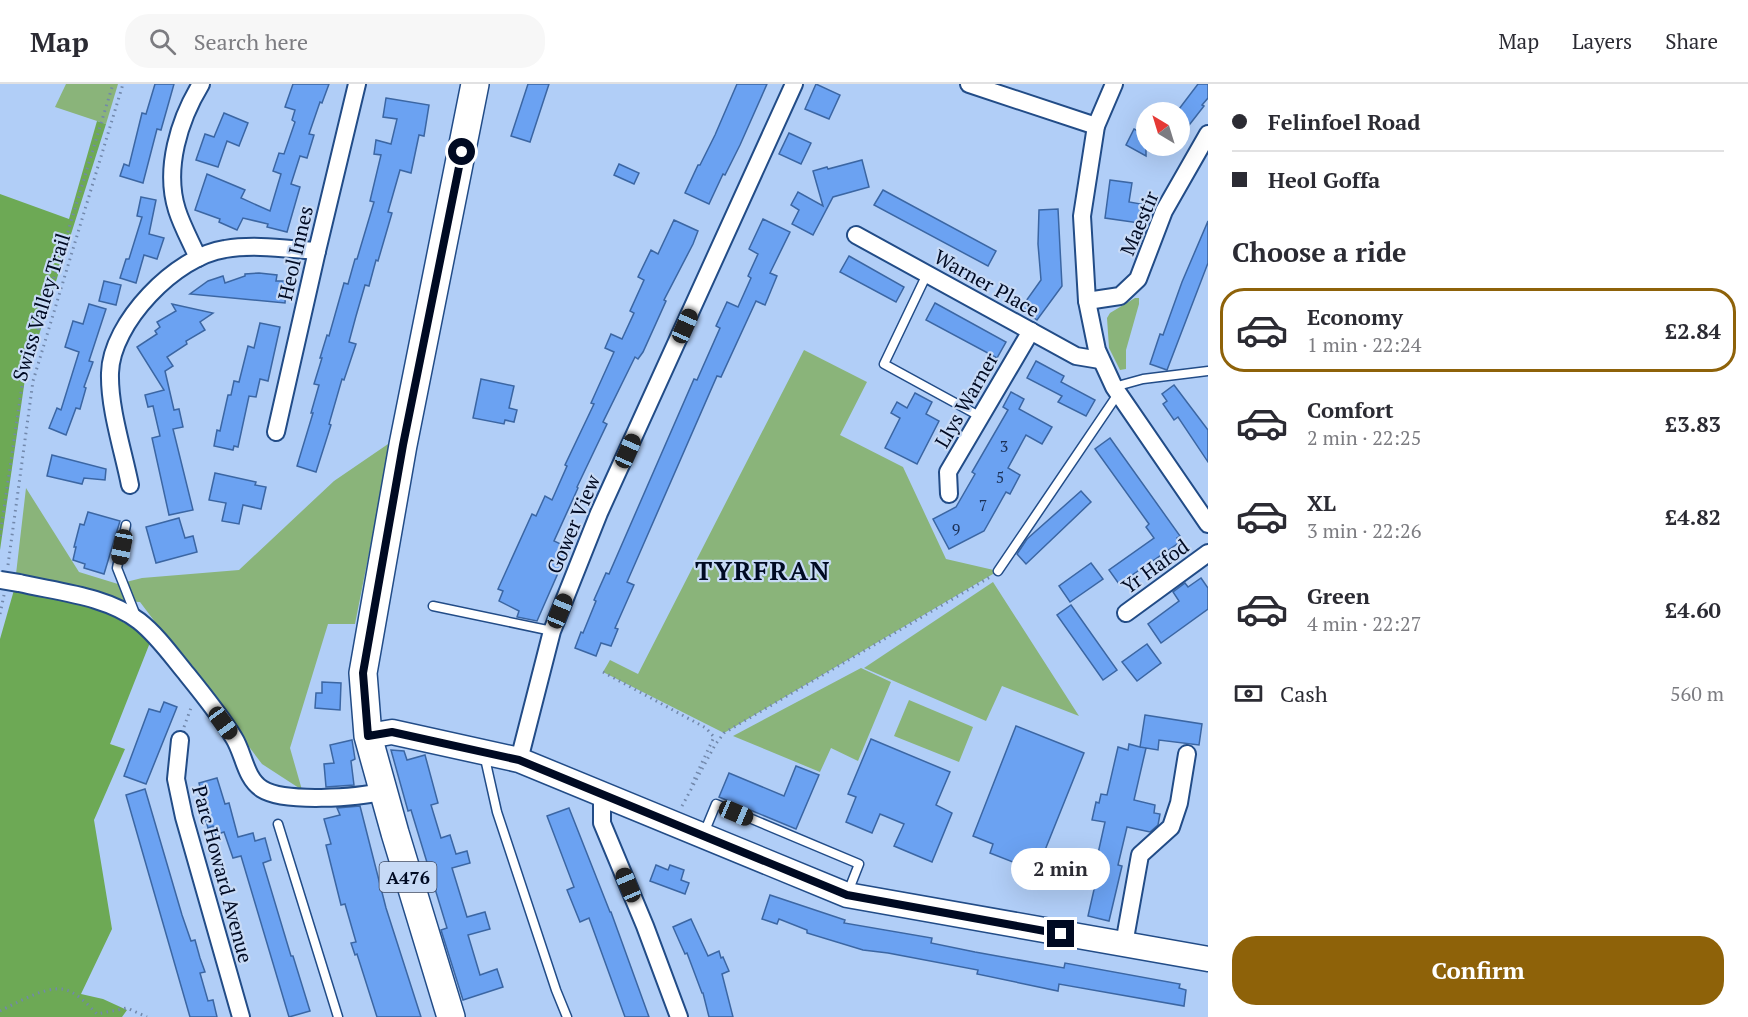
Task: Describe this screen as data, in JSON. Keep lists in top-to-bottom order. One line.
{"streets":{"main road":["A476"],"street":["Maestir","Heol Innes","Warner Place","Llys Warner","Gower View","Yr Hafod","Parc Howard Avenue"],"path":["Swiss Valley Trail"]},"crossings":[["Warner Place","Llys Warner"]],"districts":["TYRFRAN"],"house_numbers":["3","5","7","9"],"north":"top left","page":{"header":"Map","search":"Search here","nav":["Map","Layers","Share"],"banner":["Felinfoel Road","Heol Goffa"],"heading":"Choose a ride","list":[{"name":"Economy","note":"1 min · 22:24","value":"£2.84"},{"name":"Comfort","note":"2 min · 22:25","value":"£3.83"},{"name":"XL","note":"3 min · 22:26","value":"£4.82"},{"name":"Green","note":"4 min · 22:27","value":"£4.60"}],"pay":["Cash","560 m"],"bubble":"2 min","buttons":"Confirm"}}
